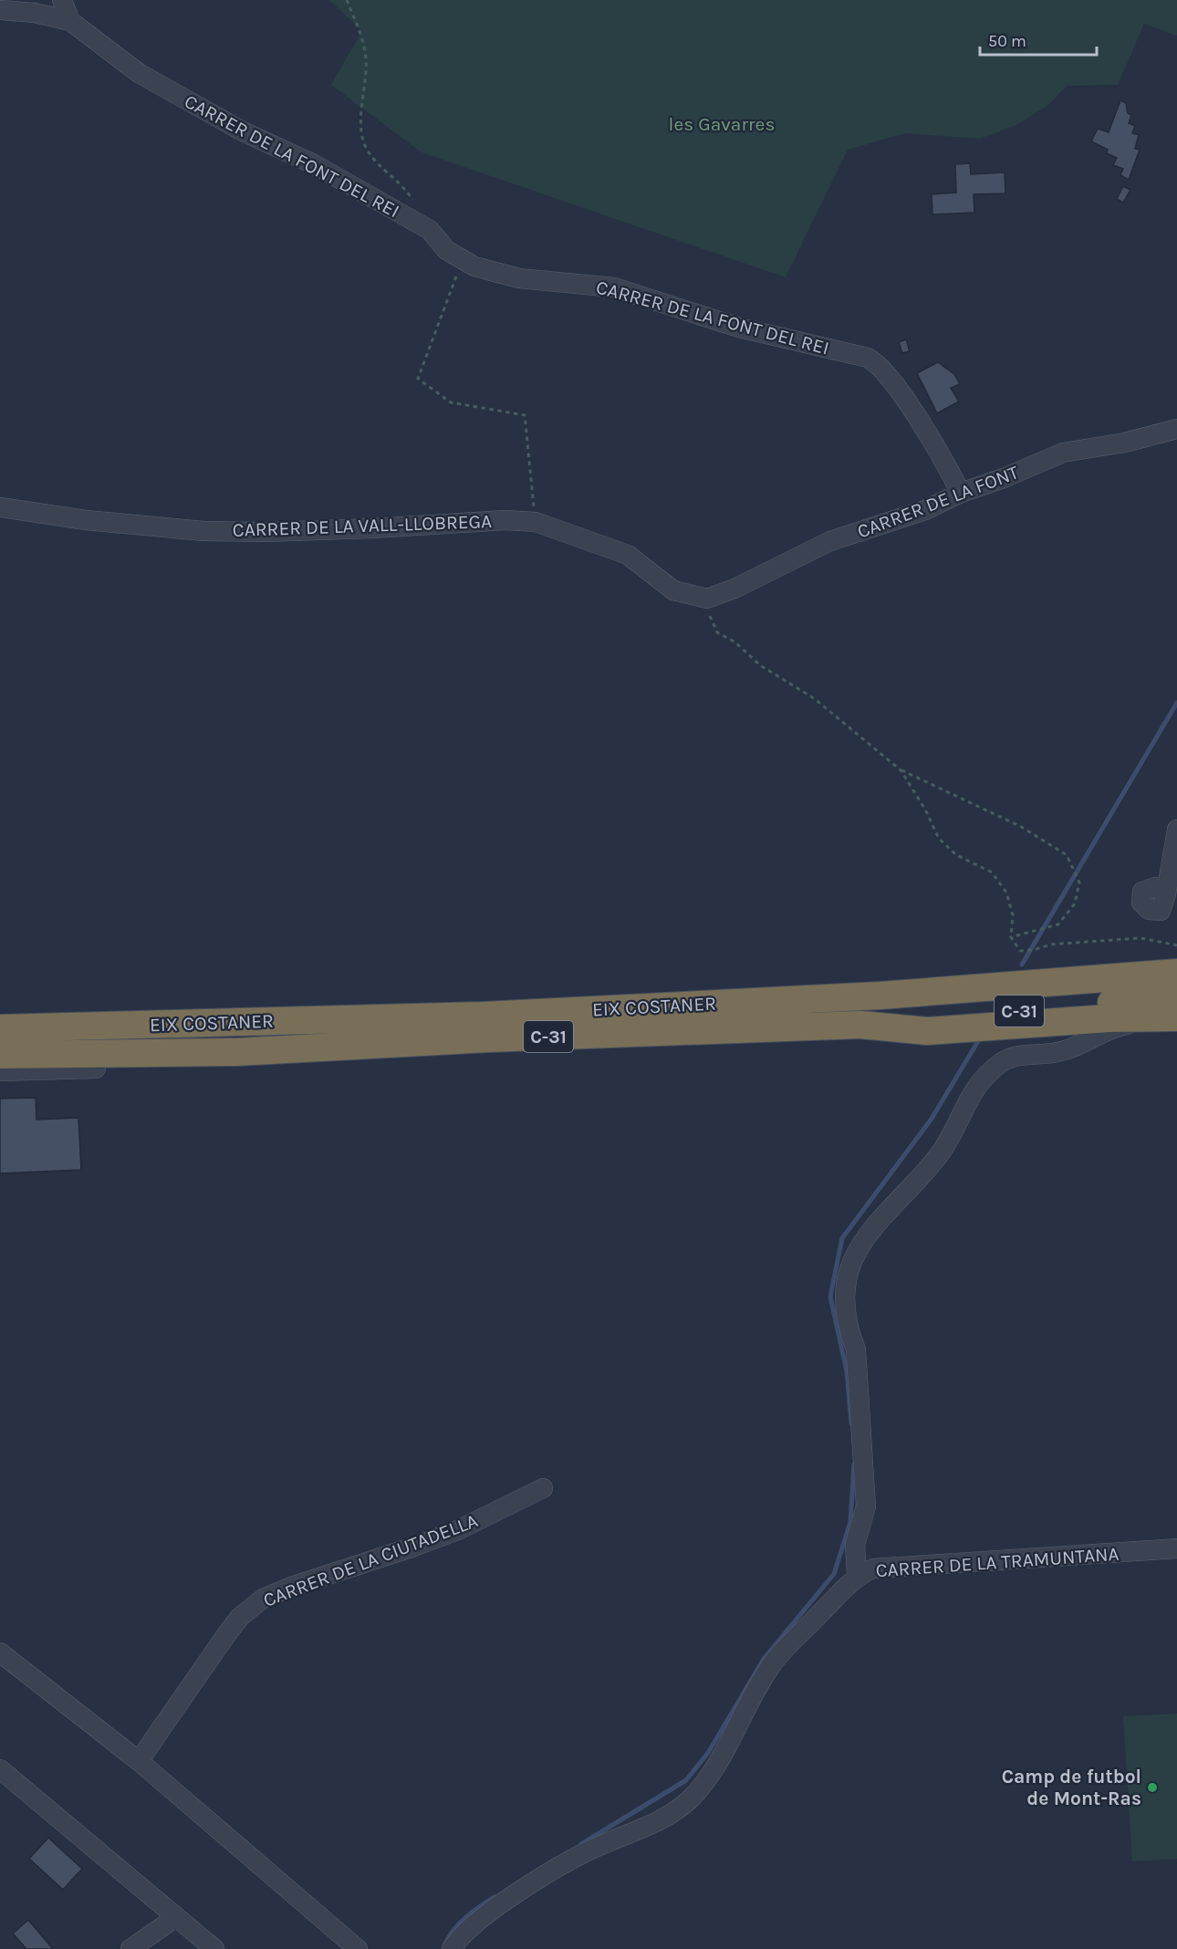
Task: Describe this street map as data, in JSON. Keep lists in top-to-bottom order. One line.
{"streets":{"highway":["EIX COSTANER","C-31"],"street":["CARRER DE LA FONT DEL REI","CARRER DE LA FONT","CARRER DE LA VALL-LLOBREGA","CARRER DE LA CIUTADELLA","CARRER DE LA TRAMUNTANA"]},"crossings":[["CARRER DE LA FONT DEL REI","CARRER DE LA FONT"],["CARRER DE LA FONT","CARRER DE LA VALL-LLOBREGA"]],"parks":["les Gavarres"],"places":["Camp de futbol de Mont-Ras"],"scale_bar":"50 m"}
